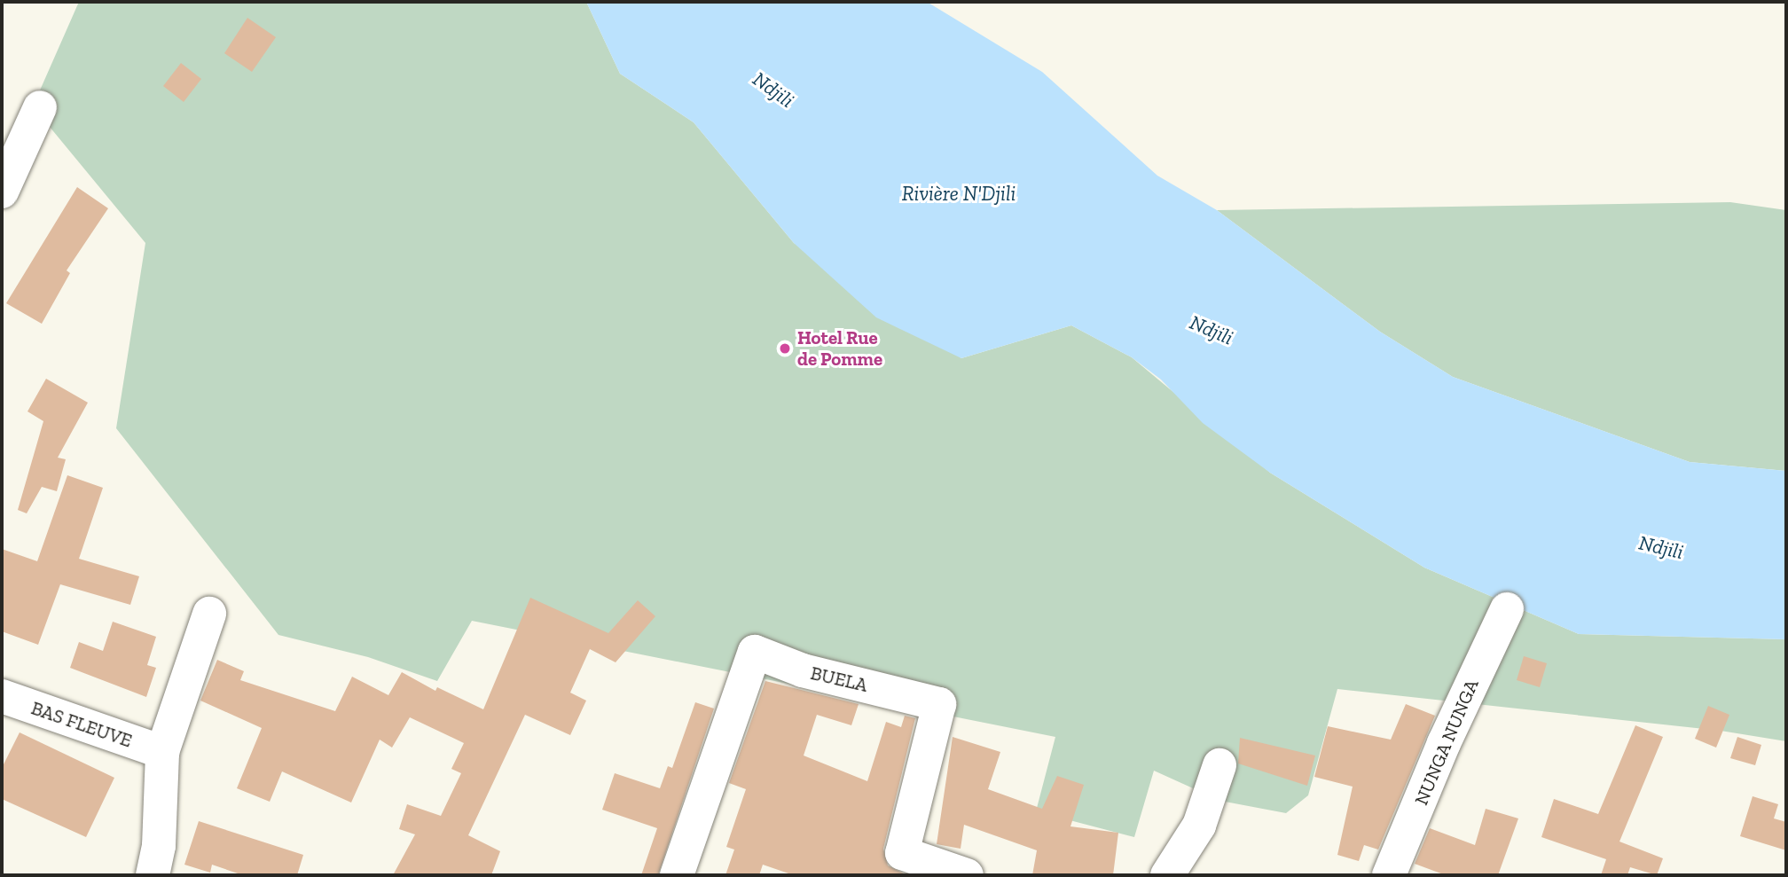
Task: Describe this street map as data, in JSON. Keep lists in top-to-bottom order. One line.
{"streets":{"street":["BUELA","BAS FLEUVE","NUNGA NUNGA"]},"water":["Ndjili","Rivière N'Djili"],"places":["Hotel Rue de Pomme"]}
